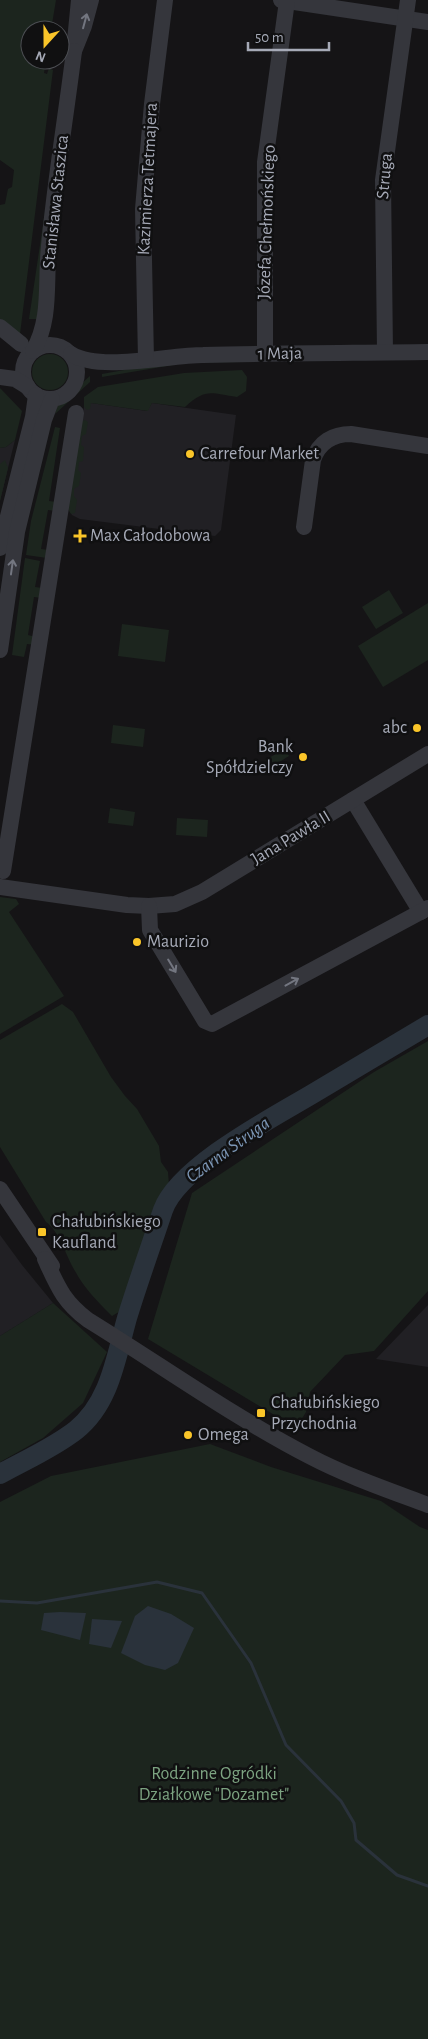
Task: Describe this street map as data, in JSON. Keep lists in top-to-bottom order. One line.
{"streets":{"street":["Struga","Kazimierza Tetmajera","Stanisława Staszica","Józefa Chełmońskiego","1 Maja","Jana Pawła II"]},"crossings":[["Struga","1 Maja"],["Kazimierza Tetmajera","1 Maja"],["Stanisława Staszica","1 Maja"],["Józefa Chełmońskiego","1 Maja"]],"water":["Czarna Struga"],"parks":["Rodzinne Ogródki Działkowe \"Dozamet\""],"places":{"other":["Carrefour Market","abc","Bank Spółdzielczy","Maurizio","Omega"],"health":["Max Całodobowa"],"transit":["Chałubińskiego Kaufland","Chałubińskiego Przychodnia"]},"scale_bar":"50 m","north":"bottom"}
